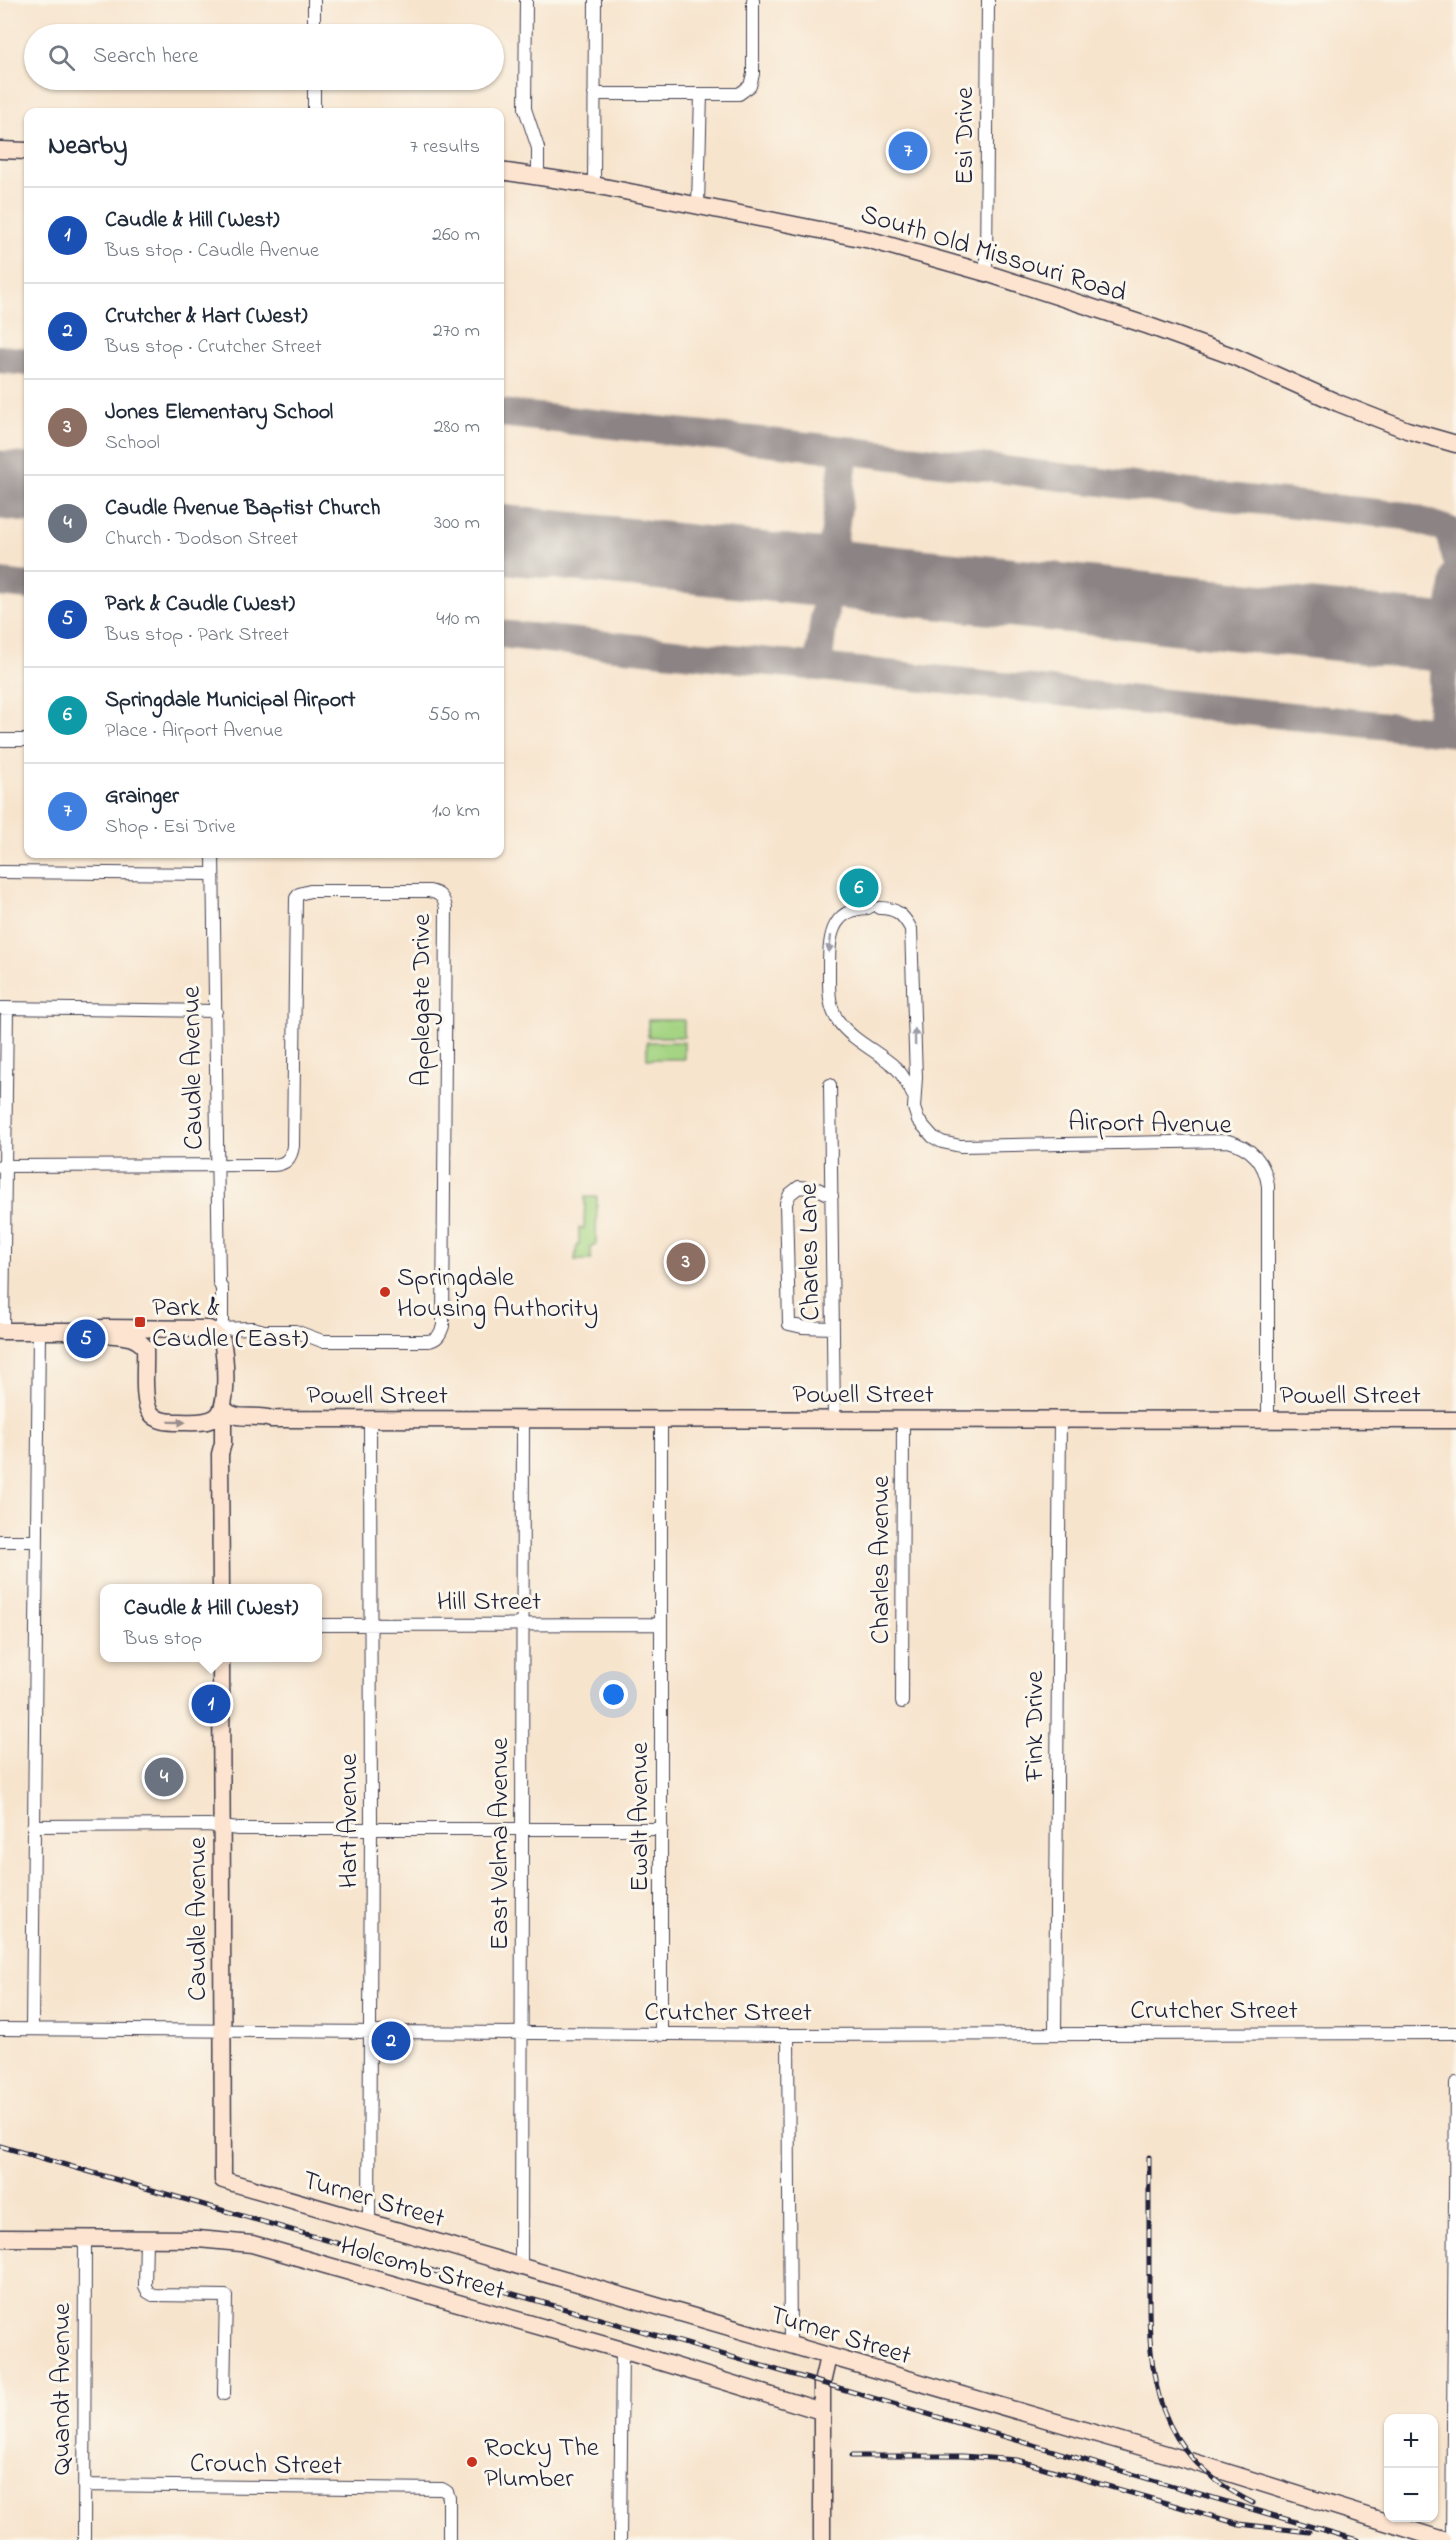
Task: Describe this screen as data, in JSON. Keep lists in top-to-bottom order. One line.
{"streets":{"street":["Esi Drive","South Old Missouri Road","Applegate Drive","Caudle Avenue","Airport Avenue","Charles Lane","Powell Street","Charles Avenue","Hill Street","Fink Drive","Ewalt Avenue","Hart Avenue","East Velma Avenue","Crutcher Street","Turner Street","Holcomb Street","Quandt Avenue","Crouch Street"]},"crossings":[["Esi Drive","South Old Missouri Road"],["Applegate Drive","Caudle Avenue"],["Applegate Drive","Powell Street"],["Caudle Avenue","Powell Street"],["Caudle Avenue","Crutcher Street"],["Caudle Avenue","Turner Street"],["Airport Avenue","Powell Street"],["Charles Lane","Powell Street"],["Powell Street","Charles Avenue"],["Powell Street","Fink Drive"],["Powell Street","Ewalt Avenue"],["Powell Street","Hart Avenue"],["Powell Street","East Velma Avenue"],["Hill Street","Ewalt Avenue"],["Hill Street","Hart Avenue"],["Hill Street","East Velma Avenue"],["Fink Drive","Crutcher Street"],["Ewalt Avenue","Crutcher Street"],["Hart Avenue","Crutcher Street"],["Hart Avenue","Turner Street"],["East Velma Avenue","Crutcher Street"],["East Velma Avenue","Turner Street"],["Holcomb Street","Quandt Avenue"],["Quandt Avenue","Crouch Street"]],"places":{"other":["Springdale Housing Authority","Rocky The Plumber"],"transit":["Park & Caudle (East)"]},"page":{"search":"Search here","heading":["Nearby","7 results"],"pins":["7","6","3","5","1","4","2"],"list":[{"mark":"1","name":"Caudle & Hill (West)","note":"Bus stop · Caudle Avenue","value":"260 m"},{"mark":"2","name":"Crutcher & Hart (West)","note":"Bus stop · Crutcher Street","value":"270 m"},{"mark":"3","name":"Jones Elementary School","note":"School","value":"280 m"},{"mark":"4","name":"Caudle Avenue Baptist Church","note":"Church · Dodson Street","value":"300 m"},{"mark":"5","name":"Park & Caudle (West)","note":"Bus stop · Park Street","value":"410 m"},{"mark":"6","name":"Springdale Municipal Airport","note":"Place · Airport Avenue","value":"550 m"},{"mark":"7","name":"Grainger","note":"Shop · Esi Drive","value":"1.0 km"}],"popup":["Caudle & Hill (West)","Bus stop"],"map_buttons":["+","−"]}}
